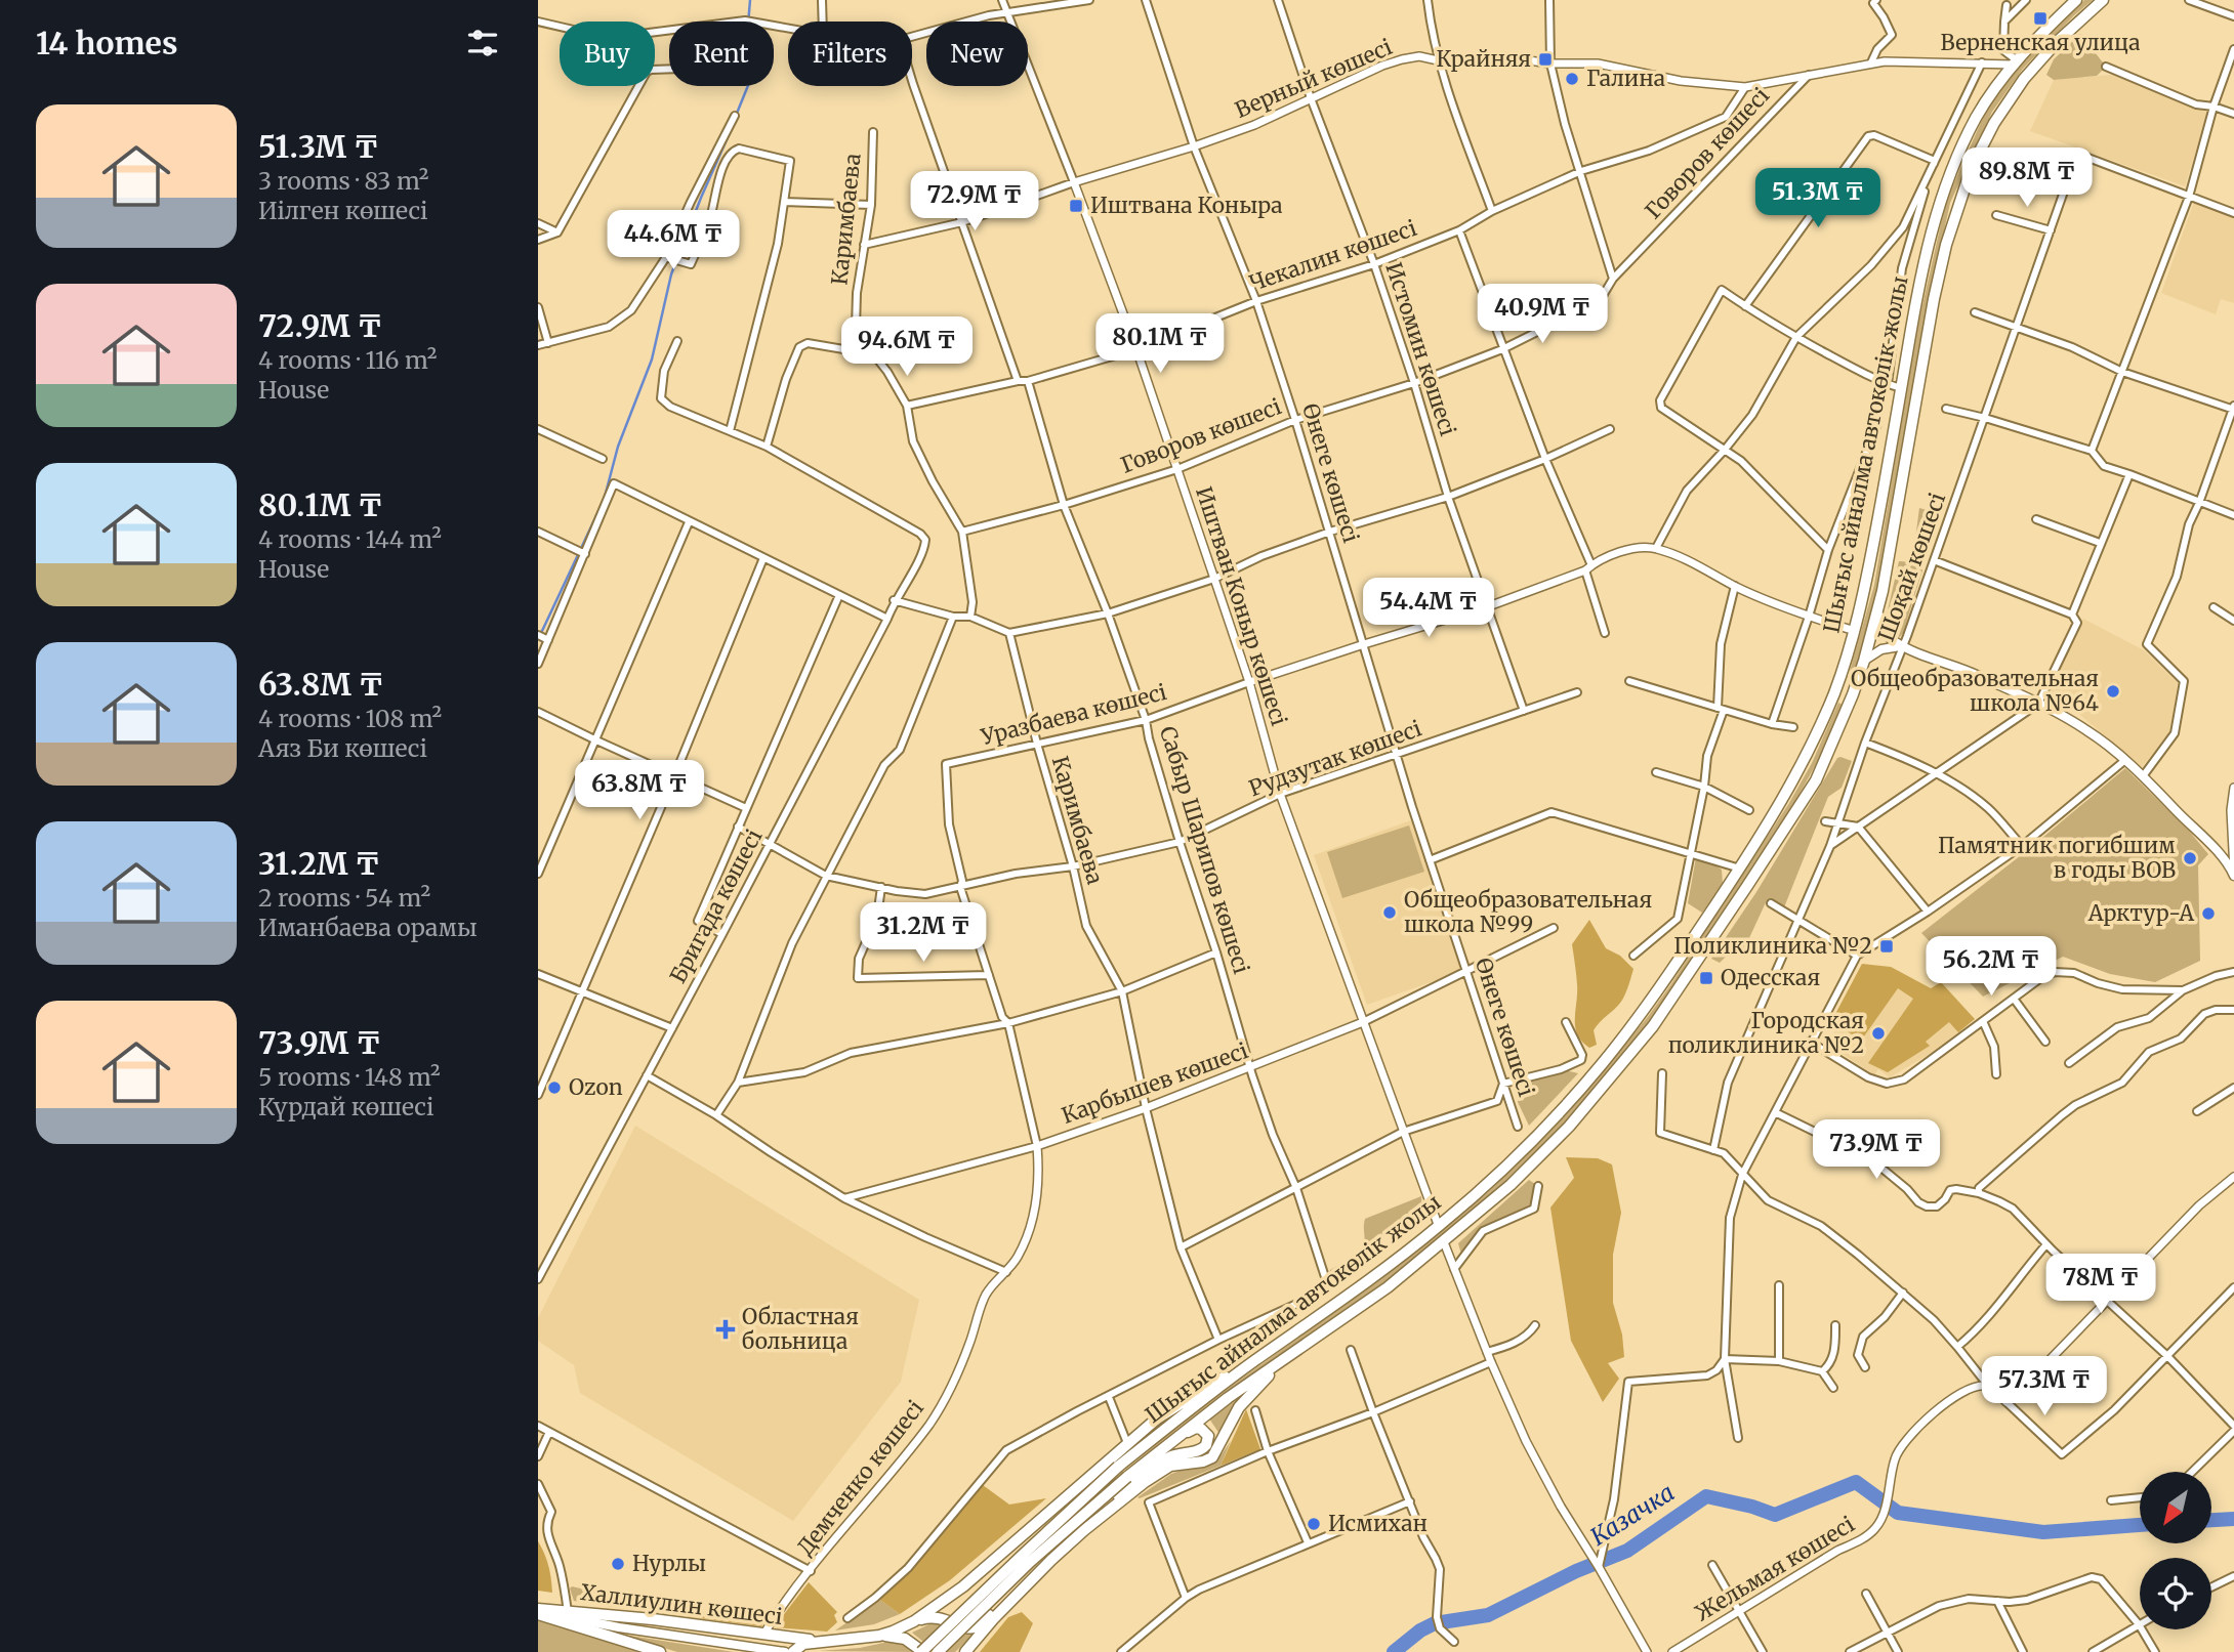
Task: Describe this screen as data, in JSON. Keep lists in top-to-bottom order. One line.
{"streets":{"main road":["Шығыс айналма автокөлік жолы","Халлиулин көшесі"],"street":["Верный көшесі","Говоров көшесі","Каримбаева","Чекалин көшесі","Истомин көшесі","Өнеге көшесі","Шоқай көшесі","Иштван Коныр көшесі","Уразбаева көшесі","Рудзутак көшесі","Сабыр Шарипов көшесі","Бригада көшесі","Карбышев көшесі","Демченко көшесі","Жельмая көшесі"]},"crossings":[["Верный көшесі","Говоров көшесі"],["Верный көшесі","Чекалин көшесі"],["Верный көшесі","Истомин көшесі"],["Верный көшесі","Шығыс айналма автокөлік жолы"],["Верный көшесі","Өнеге көшесі"],["Верный көшесі","Иштван Коныр көшесі"],["Говоров көшесі","Каримбаева"],["Говоров көшесі","Истомин көшесі"],["Говоров көшесі","Өнеге көшесі"],["Говоров көшесі","Иштван Коныр көшесі"],["Говоров көшесі","Сабыр Шарипов көшесі"],["Каримбаева","Чекалин көшесі"],["Каримбаева","Уразбаева көшесі"],["Каримбаева","Рудзутак көшесі"],["Каримбаева","Сабыр Шарипов көшесі"],["Каримбаева","Карбышев көшесі"],["Чекалин көшесі","Истомин көшесі"],["Чекалин көшесі","Өнеге көшесі"],["Чекалин көшесі","Иштван Коныр көшесі"],["Чекалин көшесі","Сабыр Шарипов көшесі"],["Истомин көшесі","Уразбаева көшесі"],["Истомин көшесі","Рудзутак көшесі"],["Шығыс айналма автокөлік жолы","Иштван Коныр көшесі"],["Өнеге көшесі","Уразбаева көшесі"],["Өнеге көшесі","Рудзутак көшесі"],["Өнеге көшесі","Карбышев көшесі"],["Иштван Коныр көшесі","Уразбаева көшесі"],["Иштван Коныр көшесі","Рудзутак көшесі"],["Иштван Коныр көшесі","Карбышев көшесі"],["Уразбаева көшесі","Сабыр Шарипов көшесі"],["Уразбаева көшесі","Демченко көшесі"],["Рудзутак көшесі","Сабыр Шарипов көшесі"],["Рудзутак көшесі","Бригада көшесі"],["Рудзутак көшесі","Демченко көшесі"],["Сабыр Шарипов көшесі","Карбышев көшесі"],["Карбышев көшесі","Демченко көшесі"],["Демченко көшесі","Халлиулин көшесі"]],"water":["Казачка"],"places":{"transit":["Верненская улица","Крайняя","Иштвана Коныра","Поликлиника №2","Одесская"],"other":["Галина","Общеобразовательная школа №64","Памятник погибшим в годы ВОВ","Общеобразовательная школа №99","Арктур-А","Городская поликлиника №2","Ozon","Исмихан","Нурлы"],"health":["Областная больница"]},"north":"bottom left","page":{"heading":"14 homes","chip":["Buy","Rent","Filters","New"],"list":[{"name":"51.3M ₸","note":"3 rooms · 83 m² · Иілген көшесі"},{"name":"72.9M ₸","note":"4 rooms · 116 m² · House"},{"name":"80.1M ₸","note":"4 rooms · 144 m² · House"},{"name":"63.8M ₸","note":"4 rooms · 108 m² · Аяз Би көшесі"},{"name":"31.2M ₸","note":"2 rooms · 54 m² · Иманбаева орамы"},{"name":"73.9M ₸","note":"5 rooms · 148 m² · Күрдай көшесі"}],"price":["89.8M ₸","51.3M ₸","72.9M ₸","44.6M ₸","40.9M ₸","80.1M ₸","94.6M ₸","54.4M ₸","63.8M ₸","31.2M ₸","56.2M ₸","73.9M ₸","78M ₸","57.3M ₸"]}}
